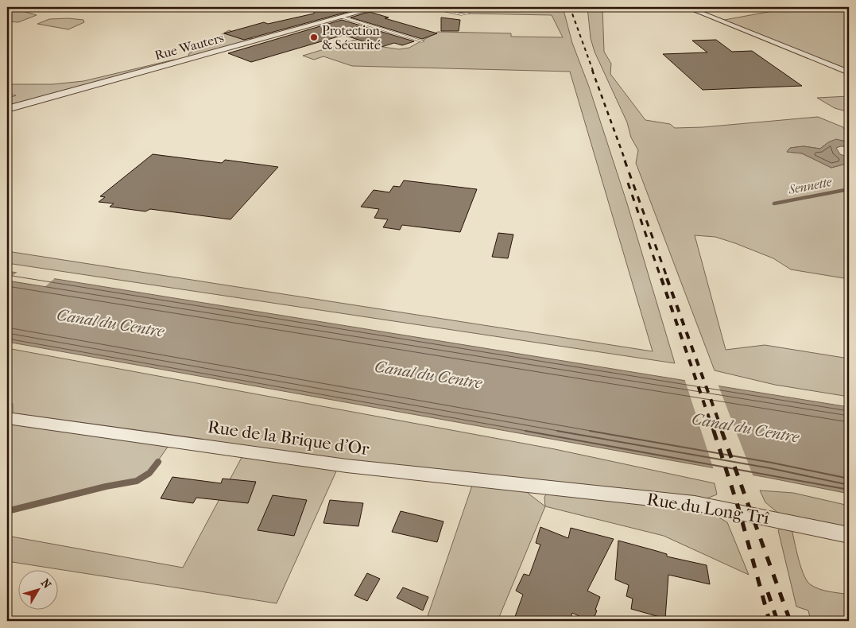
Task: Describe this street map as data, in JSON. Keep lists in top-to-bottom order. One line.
{"streets":{"street":["Rue Wauters","Rue de la Brique d'Or","Rue du Long Trî"]},"crossings":[["Rue de la Brique d'Or","Rue du Long Trî"]],"water":["Sennette","Canal du Centre"],"places":["Protection & Sécurité"],"north":"top right"}
